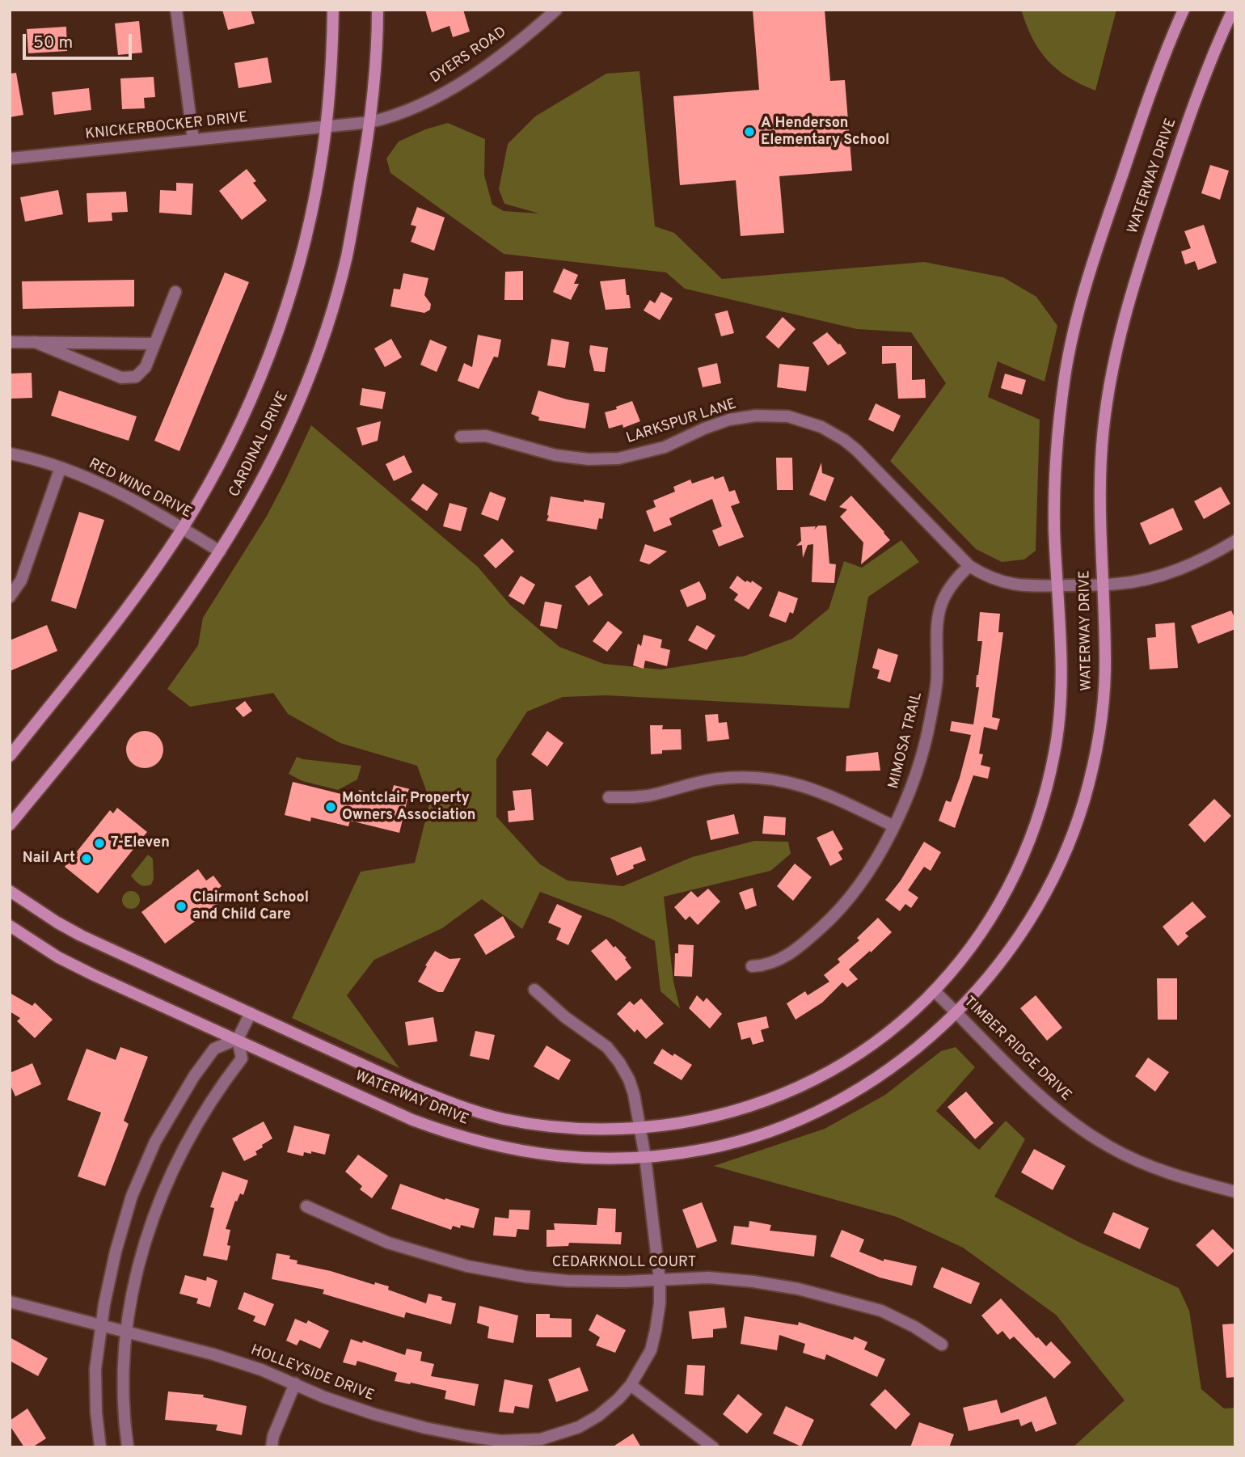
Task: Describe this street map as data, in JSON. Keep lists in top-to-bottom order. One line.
{"streets":{"main road":["WATERWAY DRIVE","CARDINAL DRIVE"],"street":["DYERS ROAD","KNICKERBOCKER DRIVE","LARKSPUR LANE","RED WING DRIVE","MIMOSA TRAIL","TIMBER RIDGE DRIVE","CEDARKNOLL COURT","HOLLEYSIDE DRIVE"]},"crossings":[["DYERS ROAD","KNICKERBOCKER DRIVE"],["DYERS ROAD","CARDINAL DRIVE"],["KNICKERBOCKER DRIVE","CARDINAL DRIVE"],["WATERWAY DRIVE","LARKSPUR LANE"],["WATERWAY DRIVE","TIMBER RIDGE DRIVE"],["WATERWAY DRIVE","HOLLEYSIDE DRIVE"],["LARKSPUR LANE","MIMOSA TRAIL"],["CARDINAL DRIVE","RED WING DRIVE"],["CEDARKNOLL COURT","HOLLEYSIDE DRIVE"]],"places":["A Henderson Elementary School","Montclair Property Owners Association","7-Eleven","Nail Art","Clairmont School and Child Care"],"scale_bar":"50 m"}
